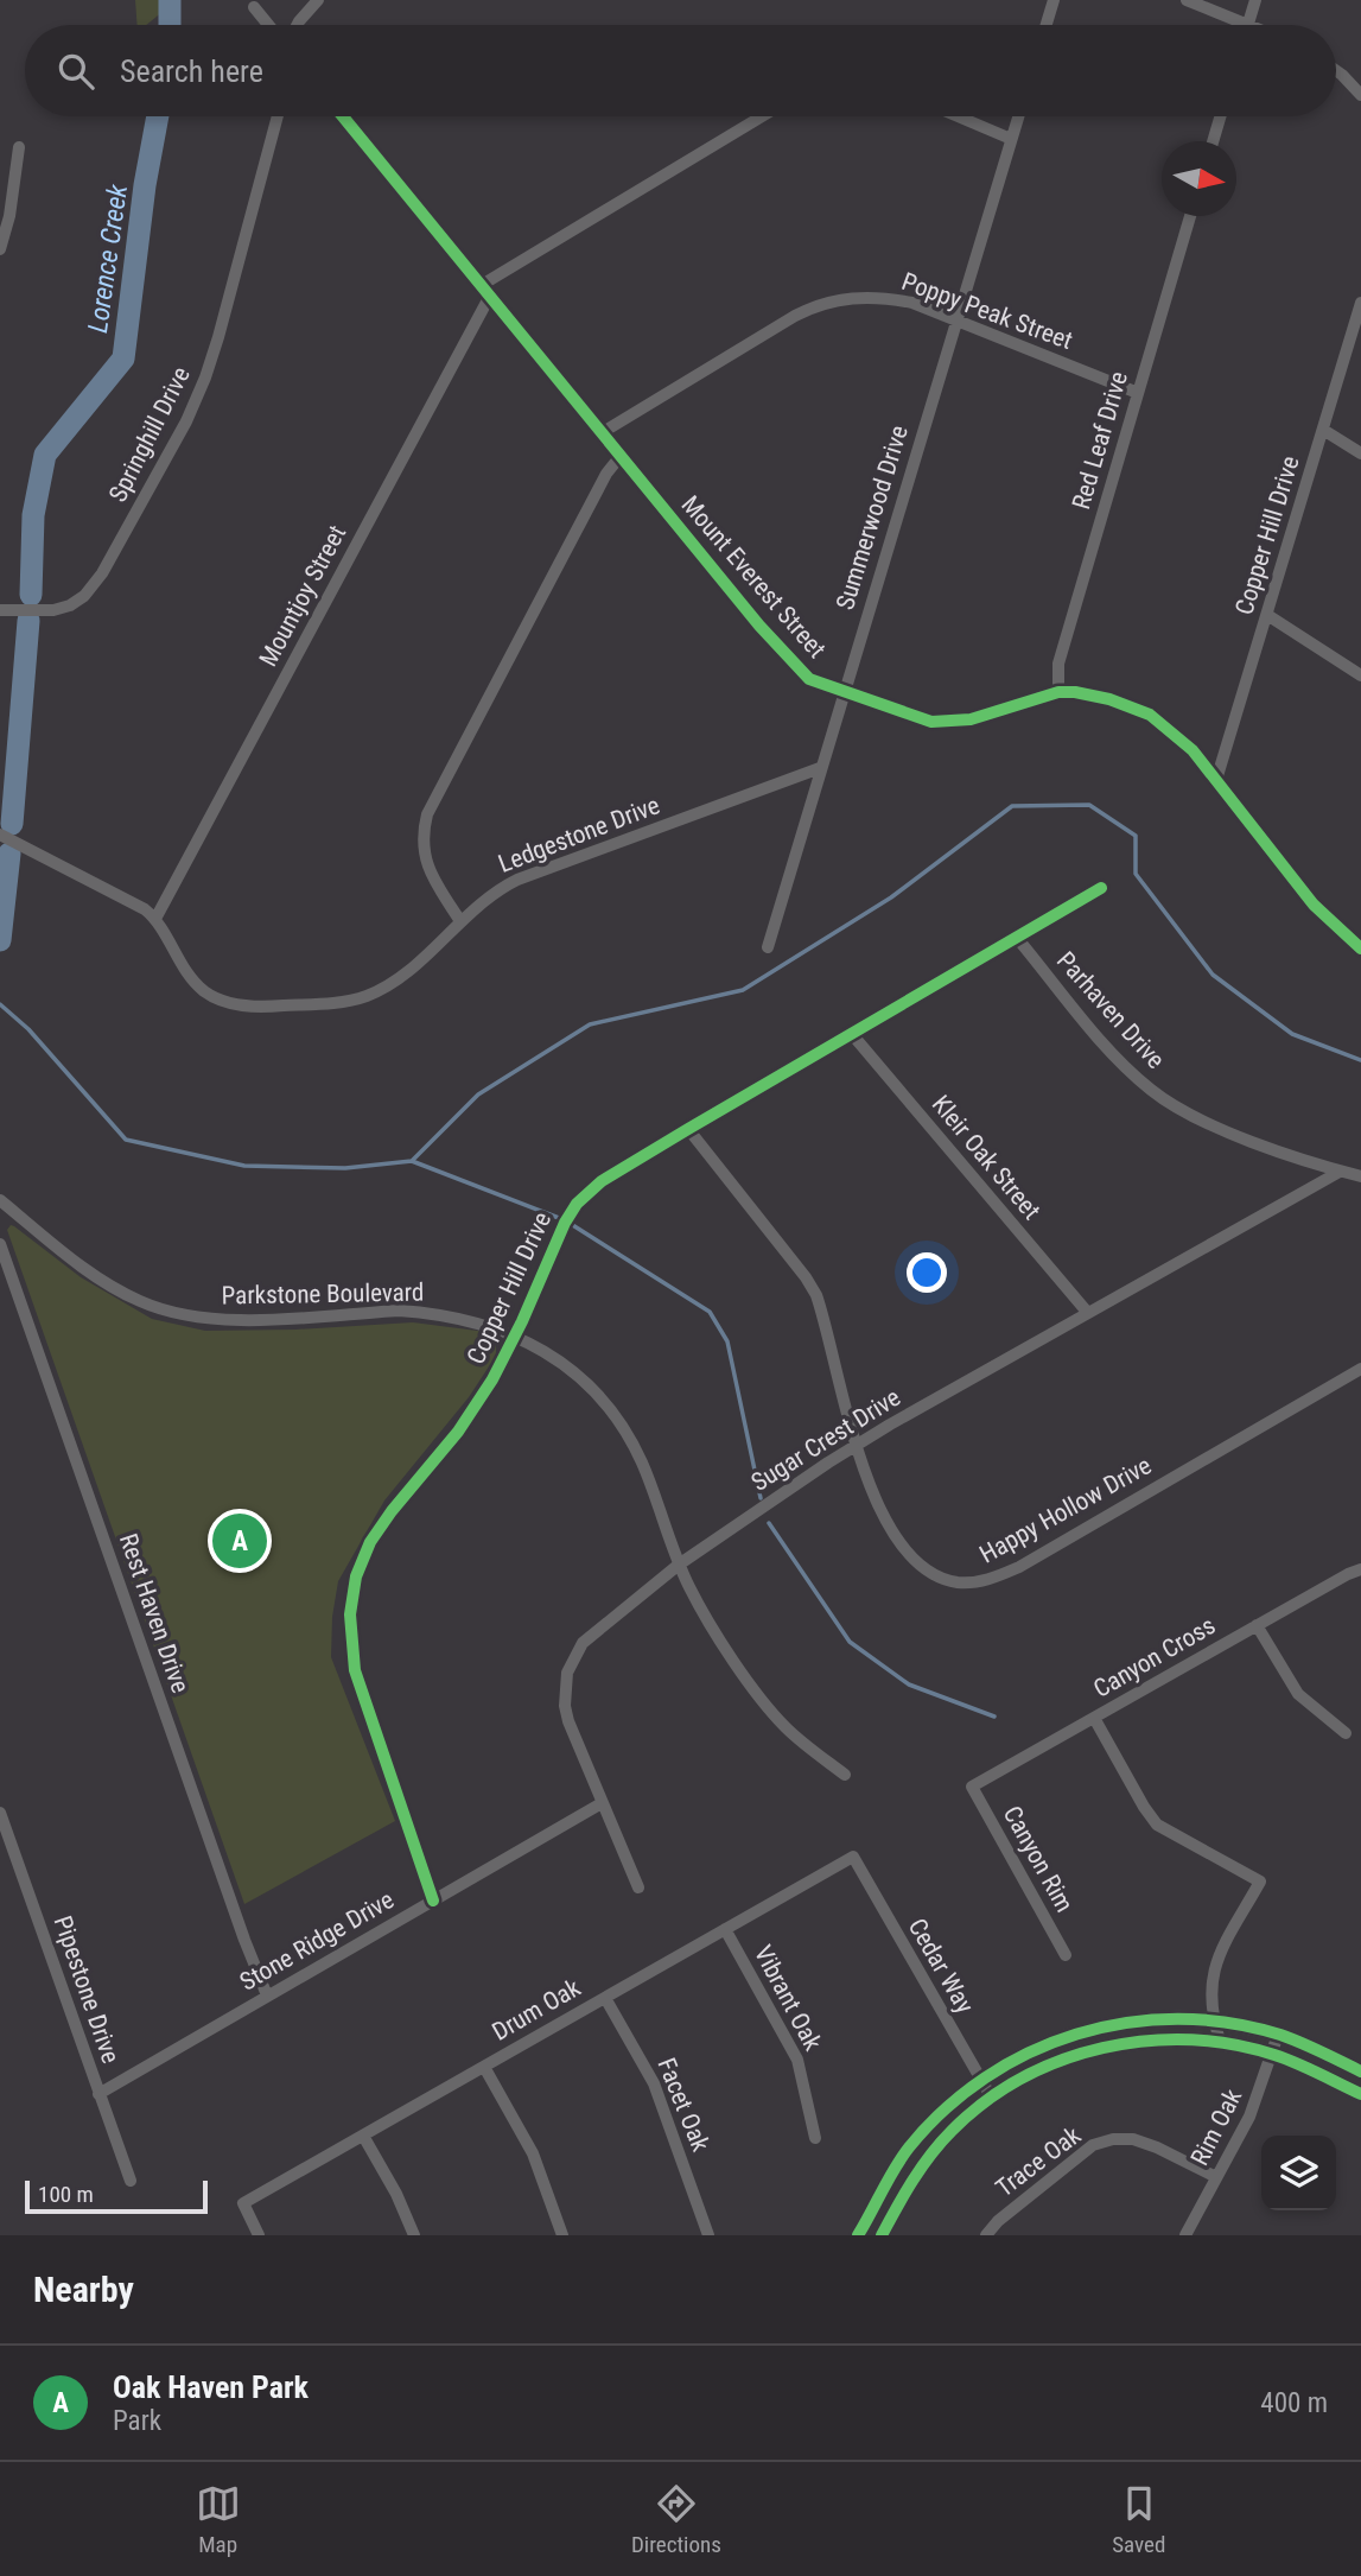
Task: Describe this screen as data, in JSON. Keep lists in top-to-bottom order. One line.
{"streets":{"street":["Poppy Peak Street","Springhill Drive","Red Leaf Drive","Summerwood Drive","Copper Hill Drive","Mount Everest Street","Mountjoy Street","Ledgestone Drive","Parhaven Drive","Kleir Oak Street","Parkstone Boulevard","Sugar Crest Drive","Happy Hollow Drive","Rest Haven Drive","Canyon Cross","Canyon Rim","Stone Ridge Drive","Cedar Way","Pipestone Drive","Vibrant Oak","Drum Oak","Facet Oak","Rim Oak","Trace Oak"]},"crossings":[["Poppy Peak Street","Red Leaf Drive"],["Poppy Peak Street","Summerwood Drive"],["Poppy Peak Street","Mount Everest Street"],["Red Leaf Drive","Mount Everest Street"],["Summerwood Drive","Mount Everest Street"],["Summerwood Drive","Ledgestone Drive"],["Copper Hill Drive","Mount Everest Street"],["Copper Hill Drive","Parhaven Drive"],["Copper Hill Drive","Kleir Oak Street"],["Copper Hill Drive","Parkstone Boulevard"],["Copper Hill Drive","Happy Hollow Drive"],["Copper Hill Drive","Stone Ridge Drive"],["Mount Everest Street","Mountjoy Street"],["Mountjoy Street","Ledgestone Drive"],["Parhaven Drive","Sugar Crest Drive"],["Kleir Oak Street","Sugar Crest Drive"],["Parkstone Boulevard","Sugar Crest Drive"],["Sugar Crest Drive","Happy Hollow Drive"],["Sugar Crest Drive","Stone Ridge Drive"],["Rest Haven Drive","Stone Ridge Drive"],["Canyon Cross","Canyon Rim"],["Stone Ridge Drive","Pipestone Drive"],["Cedar Way","Drum Oak"],["Vibrant Oak","Drum Oak"],["Drum Oak","Facet Oak"],["Rim Oak","Trace Oak"]],"water":["Lorence Creek"],"scale_bar":"100 m","north":"right","page":{"search":"Search here","pins":"A","scale":"100 m","heading":"Nearby","list":[{"mark":"A","name":"Oak Haven Park","note":"Park","value":"400 m"}],"nav":["Map","Directions","Saved"]}}
